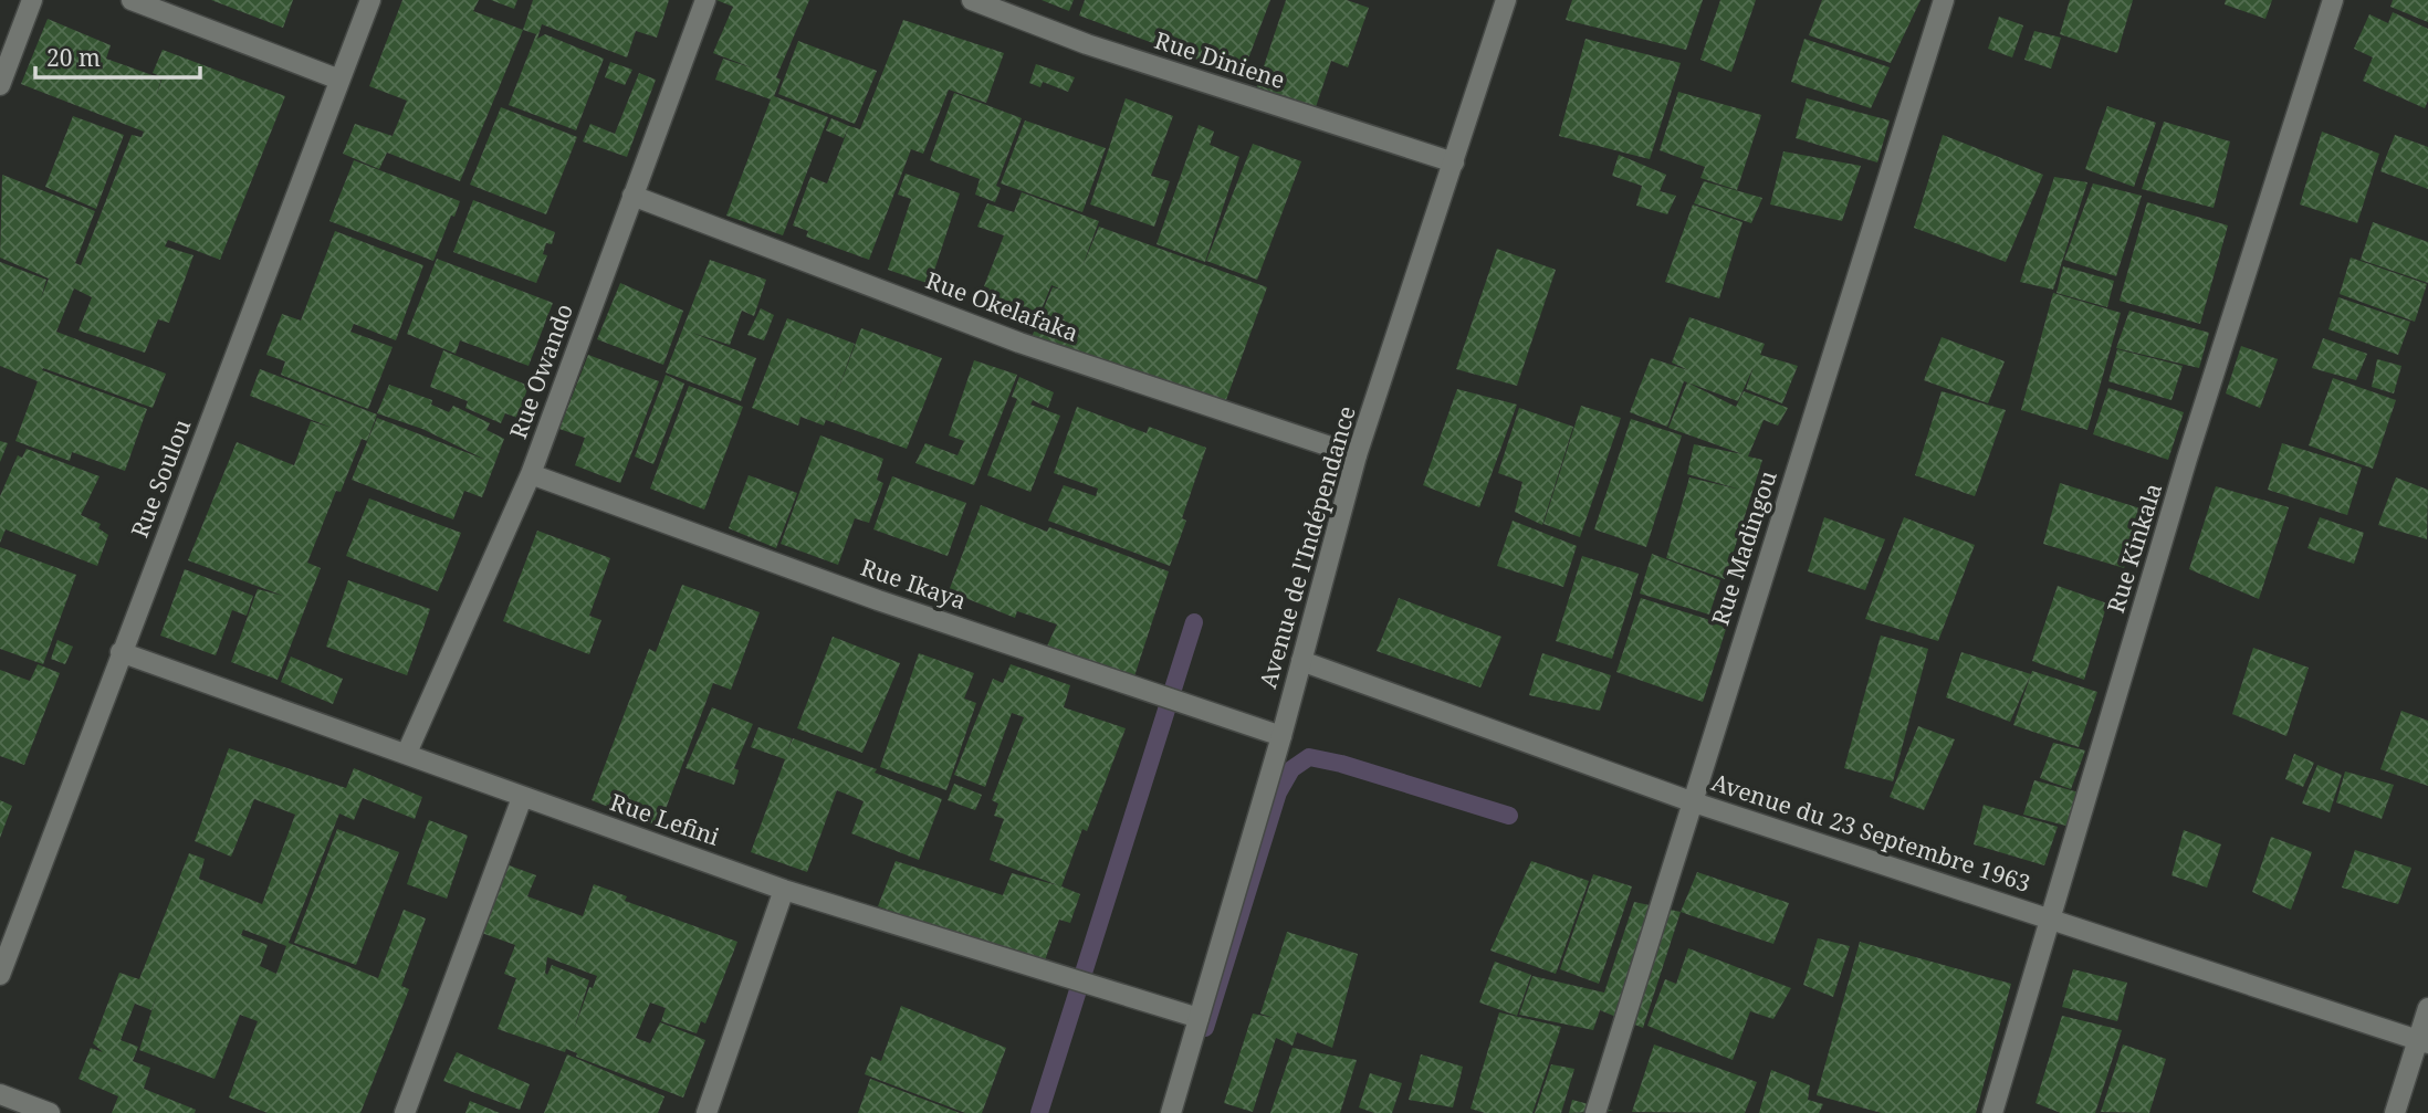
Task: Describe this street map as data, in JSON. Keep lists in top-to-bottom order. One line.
{"streets":{"street":["Rue Diniene","Rue Okelafaka","Rue Owando","Rue Soulou","Avenue de l'Indépendance","Rue Madingou","Rue Kinkala","Rue Ikaya","Rue Lefini","Avenue du 23 Septembre 1963"]},"crossings":[["Rue Diniene","Avenue de l'Indépendance"],["Rue Okelafaka","Rue Owando"],["Rue Okelafaka","Avenue de l'Indépendance"],["Rue Owando","Rue Ikaya"],["Rue Owando","Rue Lefini"],["Rue Soulou","Rue Lefini"],["Avenue de l'Indépendance","Rue Ikaya"],["Avenue de l'Indépendance","Rue Lefini"],["Avenue de l'Indépendance","Avenue du 23 Septembre 1963"],["Rue Madingou","Avenue du 23 Septembre 1963"],["Rue Kinkala","Avenue du 23 Septembre 1963"]],"scale_bar":"20 m"}
